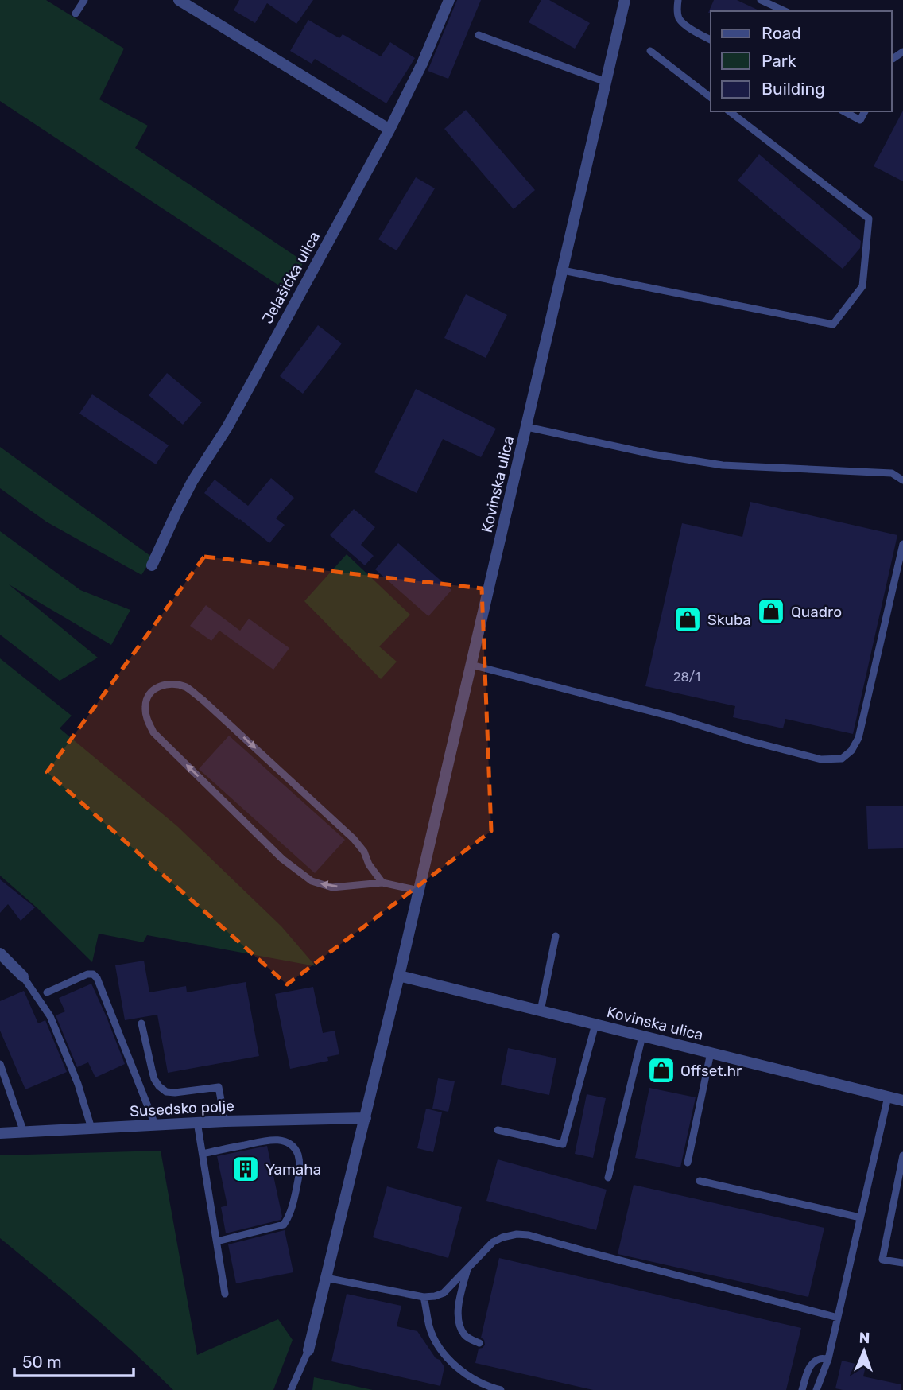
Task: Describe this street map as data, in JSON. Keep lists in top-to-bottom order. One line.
{"streets":{"street":["Jelašićka ulica","Kovinska ulica","Susedsko polje"]},"crossings":[["Kovinska ulica","Susedsko polje"]],"places":{"shop":["Quadro","Skuba","Offset.hr"],"building":["Yamaha"]},"house_numbers":["28/1"],"legend":["Road","Park","Building"],"scale_bar":"50 m","north":"top"}
